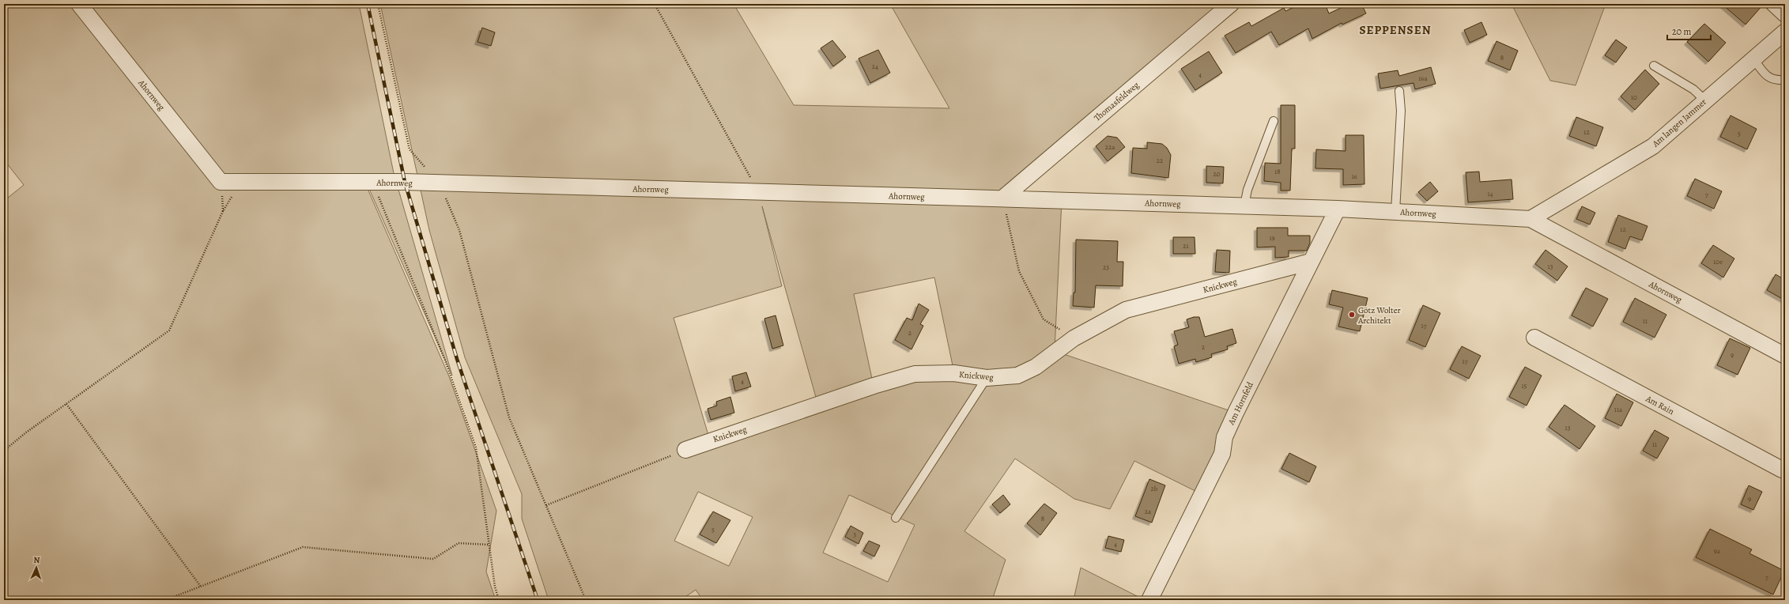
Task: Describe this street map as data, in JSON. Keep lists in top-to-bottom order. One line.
{"streets":{"street":["Ahornweg","Thomasfeldweg","Am langen Jammer","Knickweg","Am Hornfeld","Am Rain"]},"crossings":[["Ahornweg","Thomasfeldweg"],["Ahornweg","Am langen Jammer"],["Ahornweg","Am Hornfeld"],["Knickweg","Am Hornfeld"]],"districts":["SEPPENSEN"],"places":["Götz Wolter Architekt"],"house_numbers":["8","24","4","16a","10","12","5","22a","22","18","20","16","14","7","12","19","21","10e","13","23","11","17","2","2","9","17","4","15","11a","13","11","2b","9","2a","8","5","3","4","9a","7"],"scale_bar":"20 m","north":"top"}
